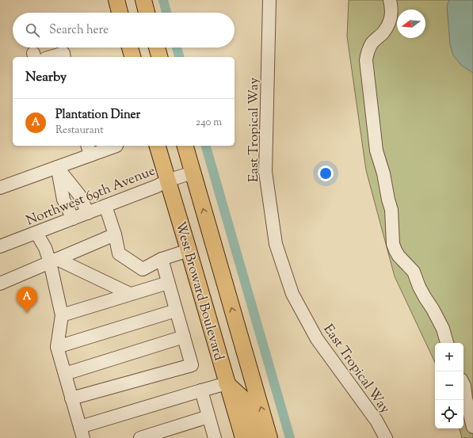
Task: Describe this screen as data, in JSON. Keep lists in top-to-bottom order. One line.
{"streets":{"main road":["West Broward Boulevard"],"street":["East Tropical Way","Northwest 69th Avenue"]},"crossings":[["Northwest 69th Avenue","West Broward Boulevard"]],"north":"left","page":{"search":"Search here","heading":"Nearby","list":[{"mark":"A","name":"Plantation Diner","note":"Restaurant","value":"240 m"}],"pins":"A","map_buttons":["+","−"]}}
